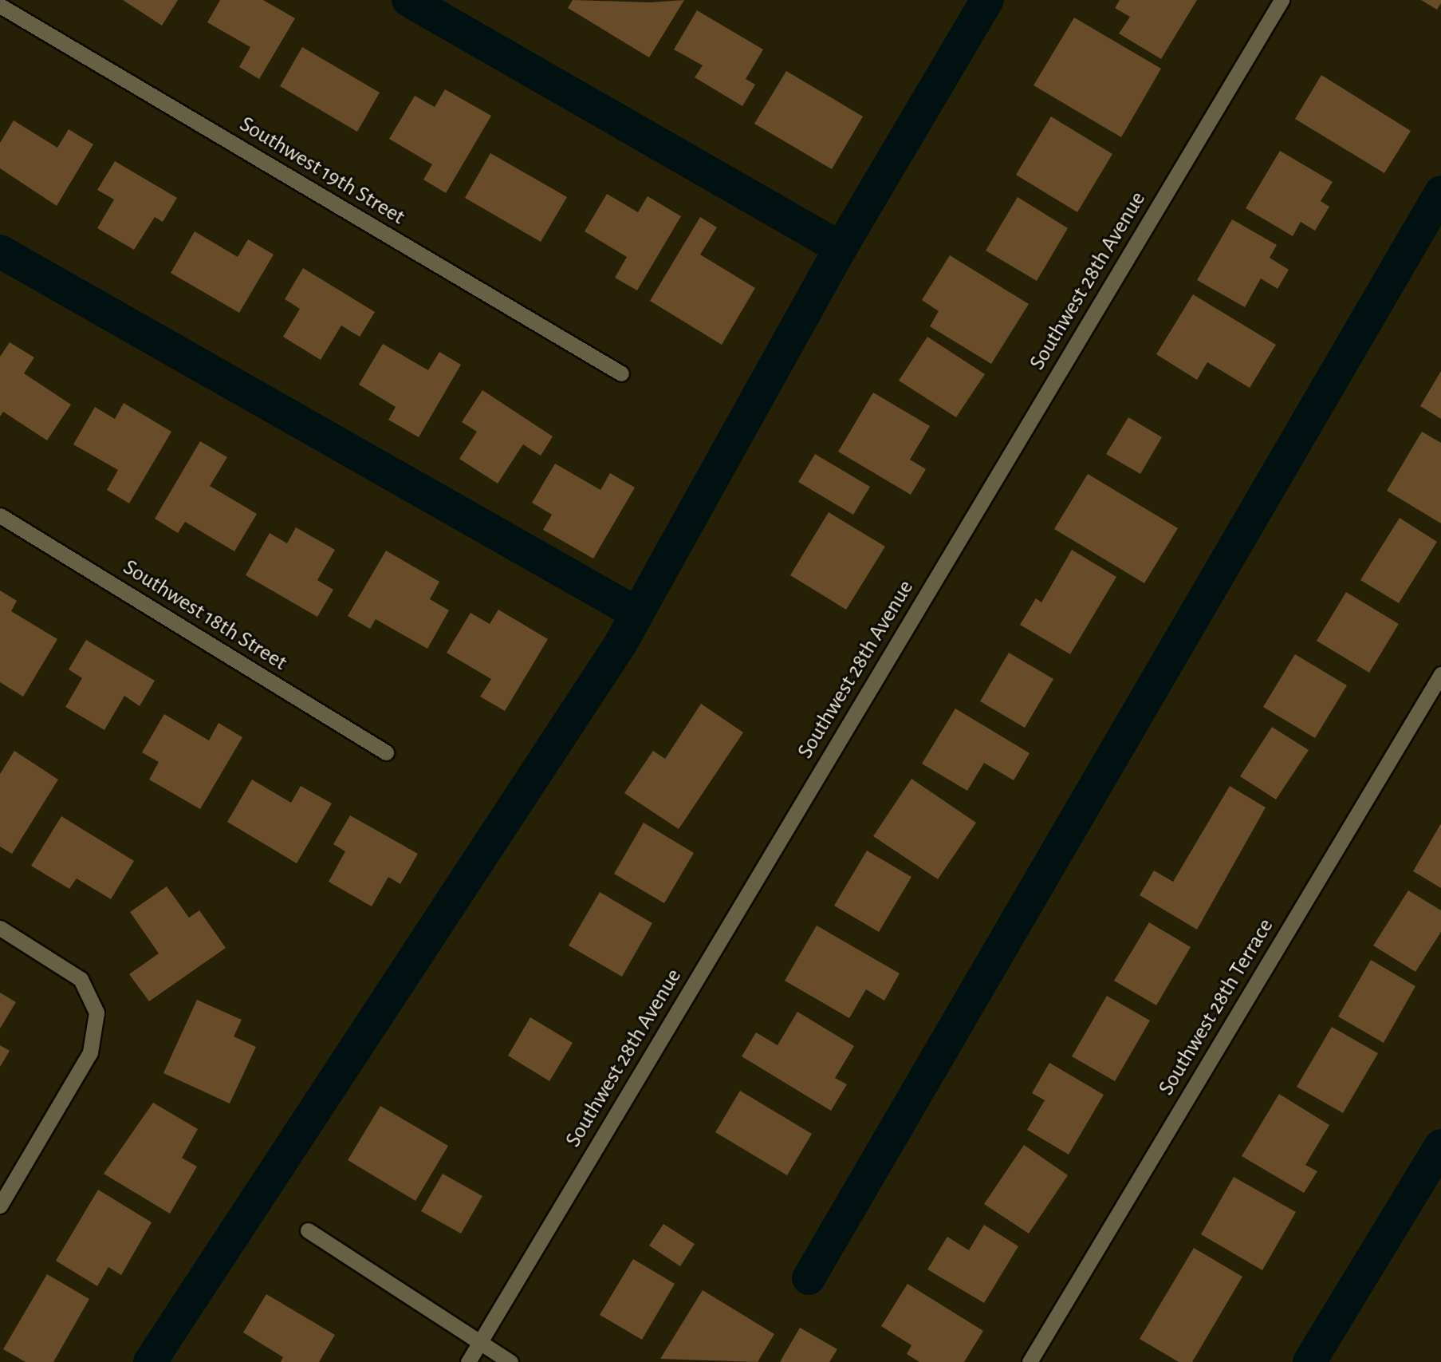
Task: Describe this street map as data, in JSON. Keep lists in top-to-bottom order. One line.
{"streets":{"street":["Southwest 19th Street","Southwest 28th Avenue","Southwest 18th Street","Southwest 28th Terrace"]}}
